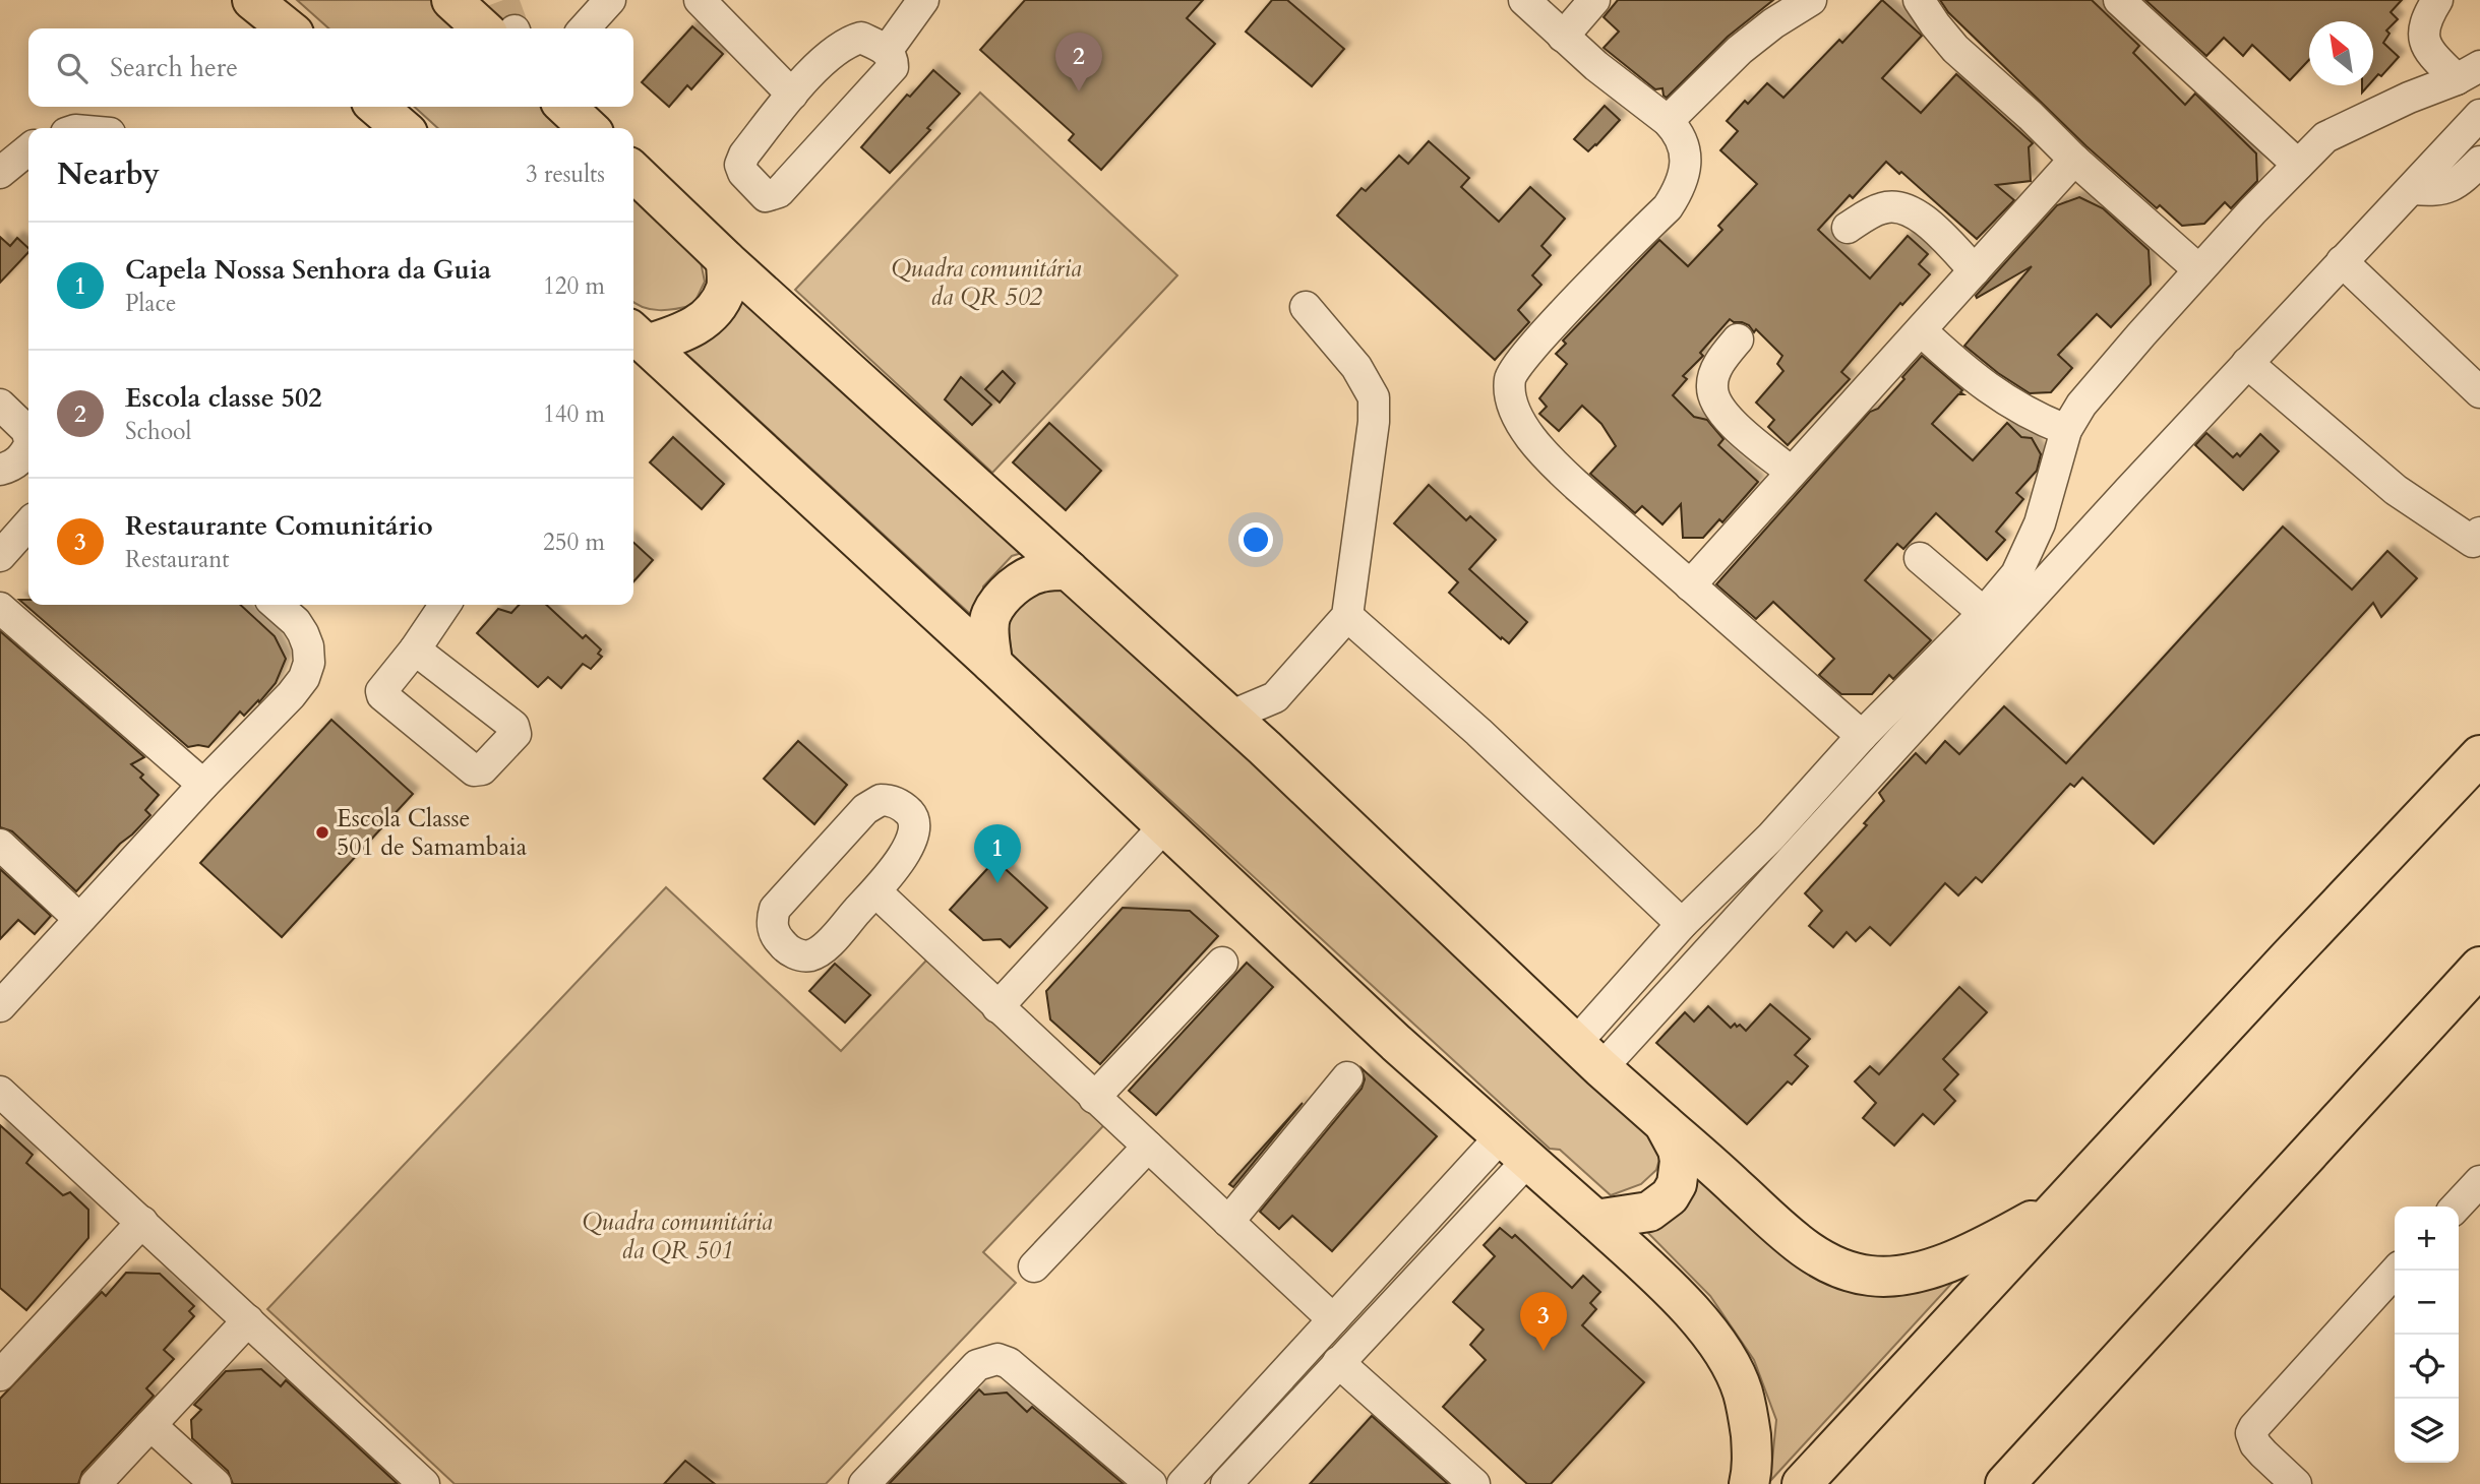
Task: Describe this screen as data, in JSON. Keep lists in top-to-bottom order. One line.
{"parks":["Quadra comunitária da QR 502","Quadra comunitária da QR 501"],"places":["Escola Classe 501 de Samambaia"],"north":"top left","page":{"search":"Search here","pins":["2","1","3"],"heading":["Nearby","3 results"],"list":[{"mark":"1","name":"Capela Nossa Senhora da Guia","note":"Place","value":"120 m"},{"mark":"2","name":"Escola classe 502","note":"School","value":"140 m"},{"mark":"3","name":"Restaurante Comunitário","note":"Restaurant","value":"250 m"}],"map_buttons":["+","−"]}}
